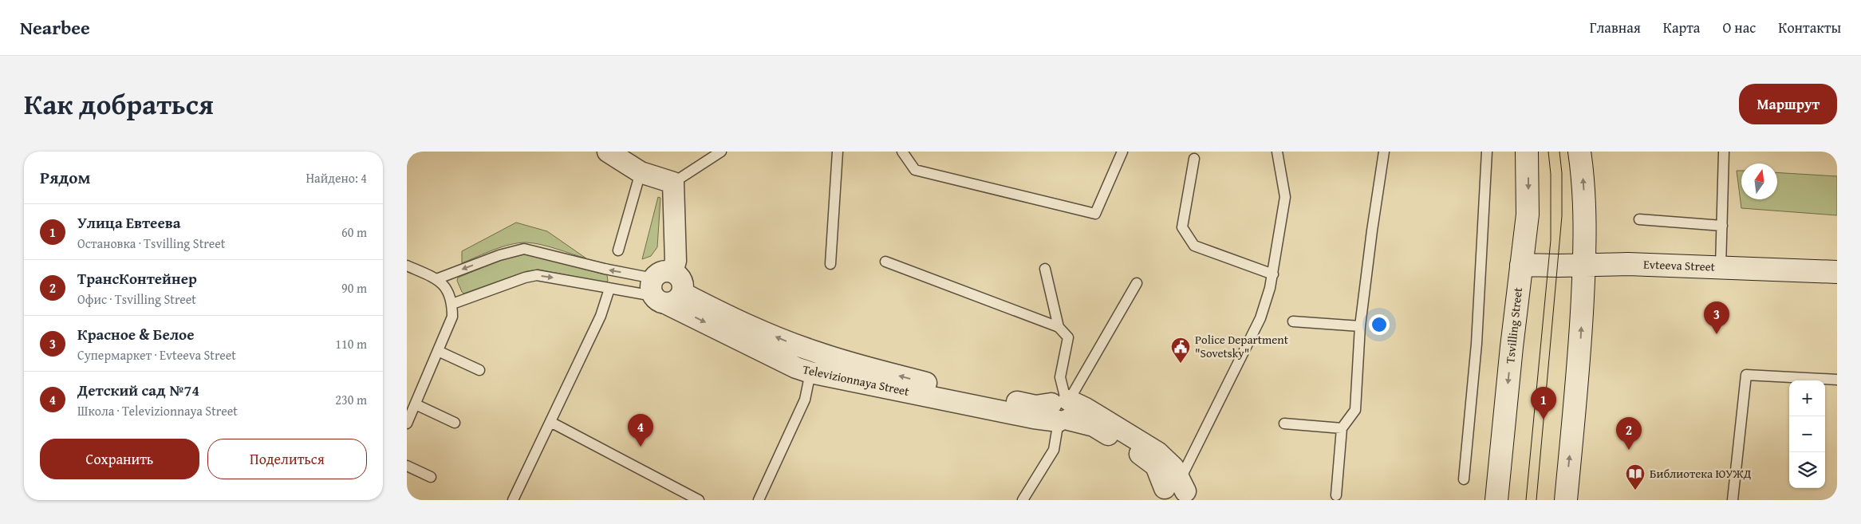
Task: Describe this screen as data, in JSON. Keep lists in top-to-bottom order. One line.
{"streets":{"main road":["Evteeva Street","Tsvilling Street"],"street":["Televizionnaya Street"]},"crossings":[["Evteeva Street","Tsvilling Street"]],"places":{"public building":["Police Department \"Sovetsky\""],"library":["Библиотека ЮУЖД"]},"north":"top","page":{"header":"Nearbee","nav":["Главная","Карта","О нас","Контакты"],"title":"Как добраться","buttons":["Маршрут",["Сохранить","Поделиться"]],"heading":["Рядом","Найдено: 4"],"list":[{"mark":"1","name":"Улица Евтеева","note":"Остановка · Tsvilling Street","value":"60 m"},{"mark":"2","name":"ТрансКонтейнер","note":"Офис · Tsvilling Street","value":"90 m"},{"mark":"3","name":"Красное & Белое","note":"Супермаркет · Evteeva Street","value":"110 m"},{"mark":"4","name":"Детский сад №74","note":"Школа · Televizionnaya Street","value":"230 m"}],"pins":["3","1","4","2"],"map_buttons":["+","−"]}}
